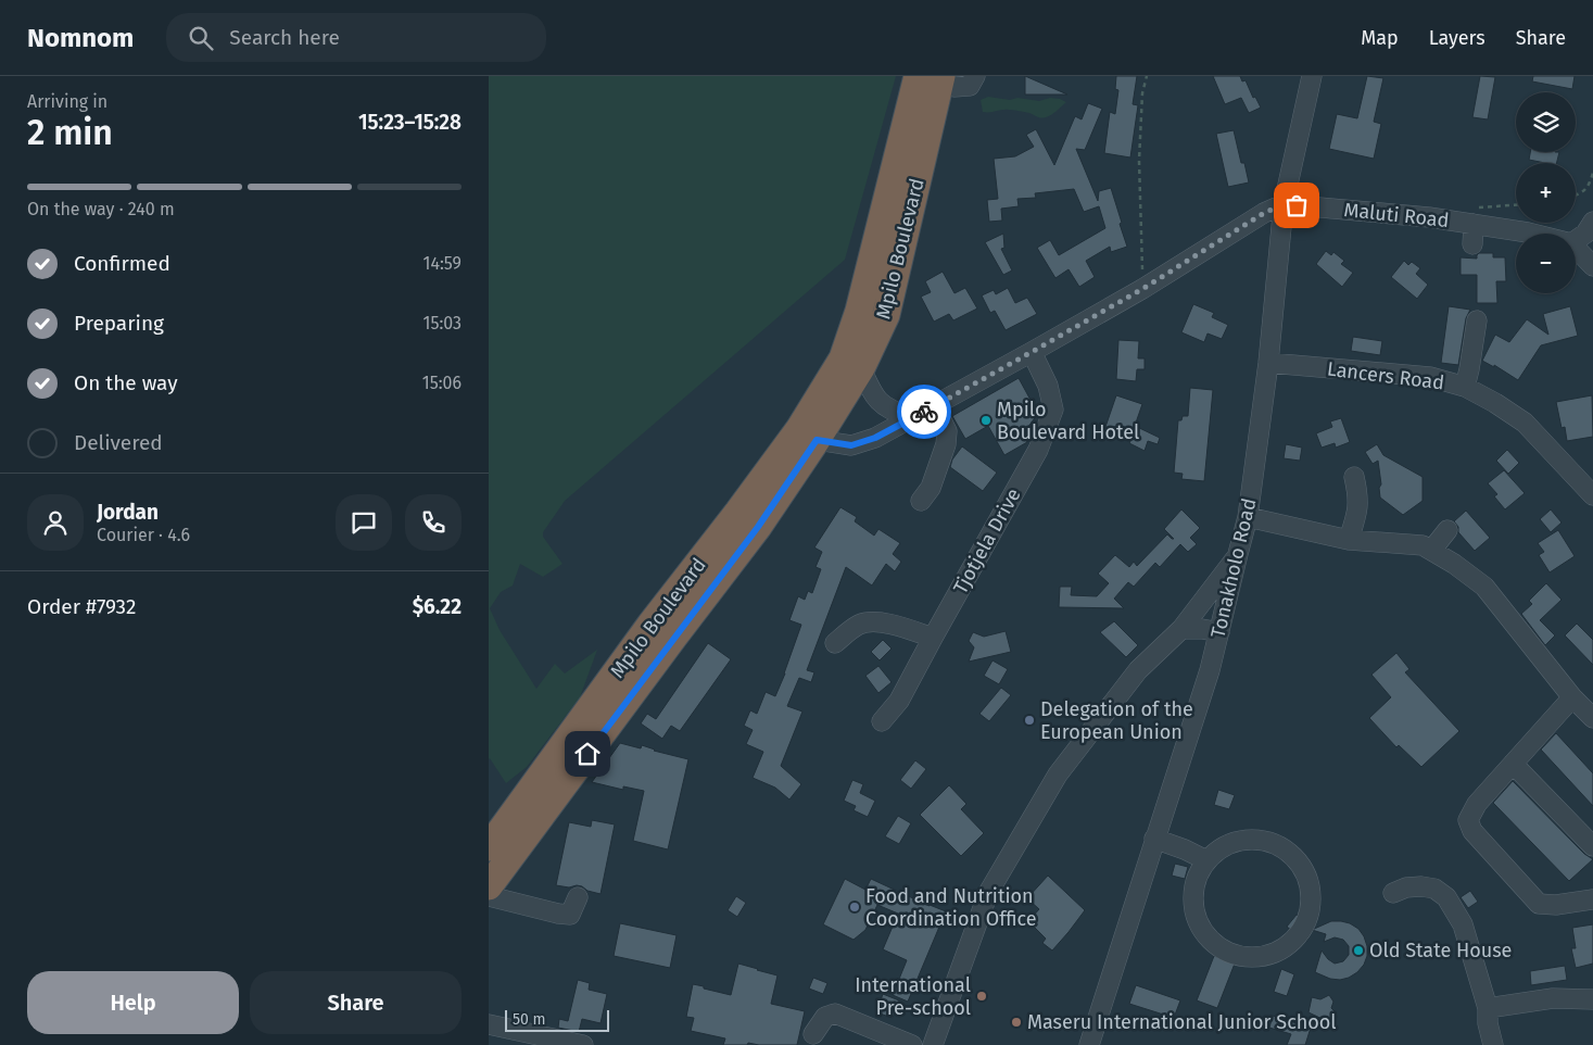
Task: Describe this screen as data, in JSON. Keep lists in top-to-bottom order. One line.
{"streets":{"highway":["Mpilo Boulevard"],"street":["Maluti Road","Lancers Road","Tjotjela Drive","Tonakholo Road"]},"crossings":[["Maluti Road","Tonakholo Road"],["Lancers Road","Tonakholo Road"]],"places":["Mpilo Boulevard Hotel","Delegation of the European Union","Food and Nutrition Coordination Office","Old State House","International Pre-school","Maseru International Junior School"],"scale_bar":"50 m","page":{"header":"Nomnom","search":"Search here","nav":["Map","Layers","Share"],"heading":["2 min","Arriving in","15:23–15:28"],"panel":["Jordan","Courier · 4.6","Order #7932","$6.22"],"map_buttons":["+","−"],"bar":"On the way · 240 m","list":[["Confirmed","14:59"],["Preparing","15:03"],["On the way","15:06"],"Delivered"],"buttons":["Help","Share"],"scale":"50 m"}}
